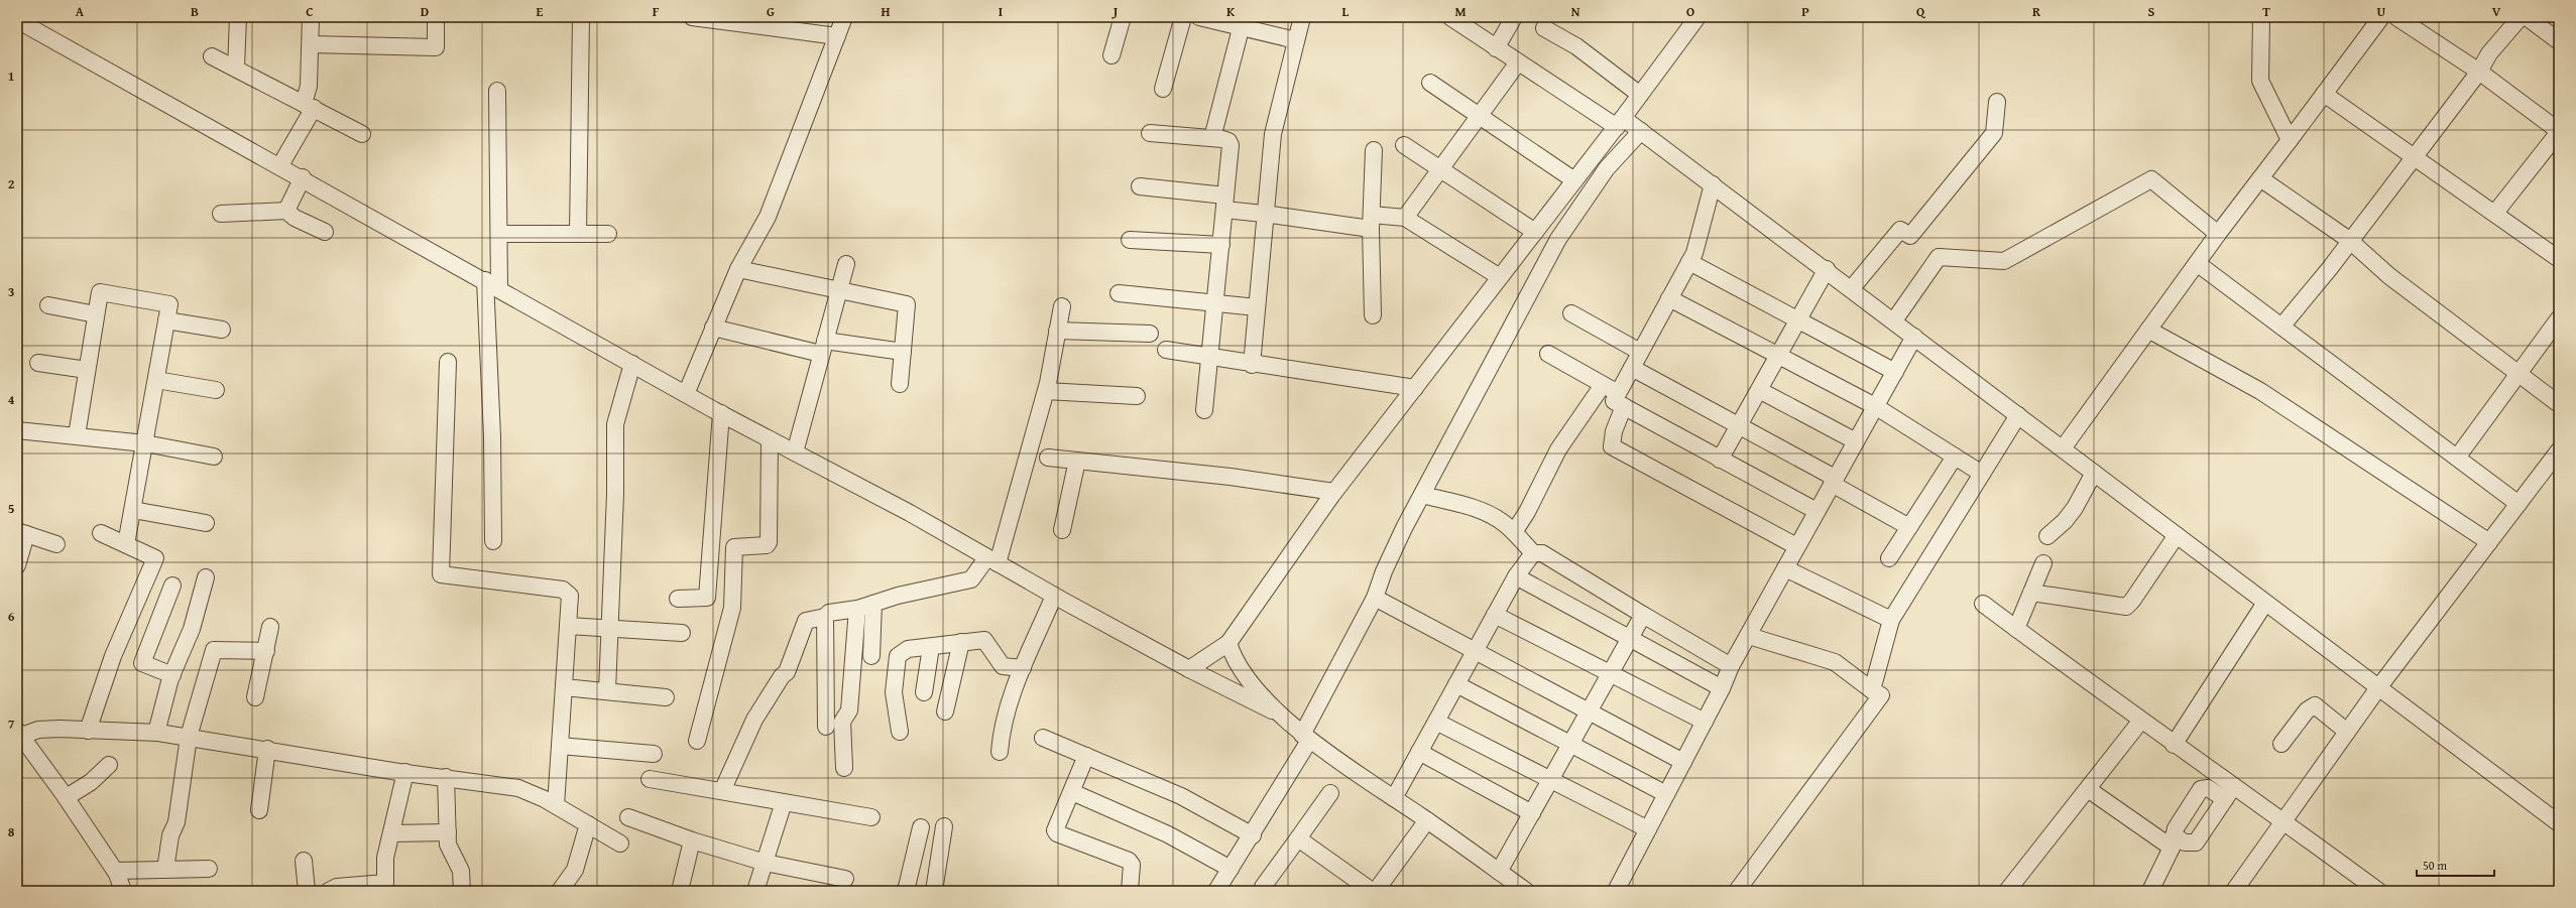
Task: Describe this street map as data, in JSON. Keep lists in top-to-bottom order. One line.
{"scale_bar":"50 m","grid":{"columns":["A","B","C","D","E","F","G","H","I","J","K","L","M","N","O","P","Q","R","S","T","U","V"],"rows":["1","2","3","4","5","6","7","8"]}}
